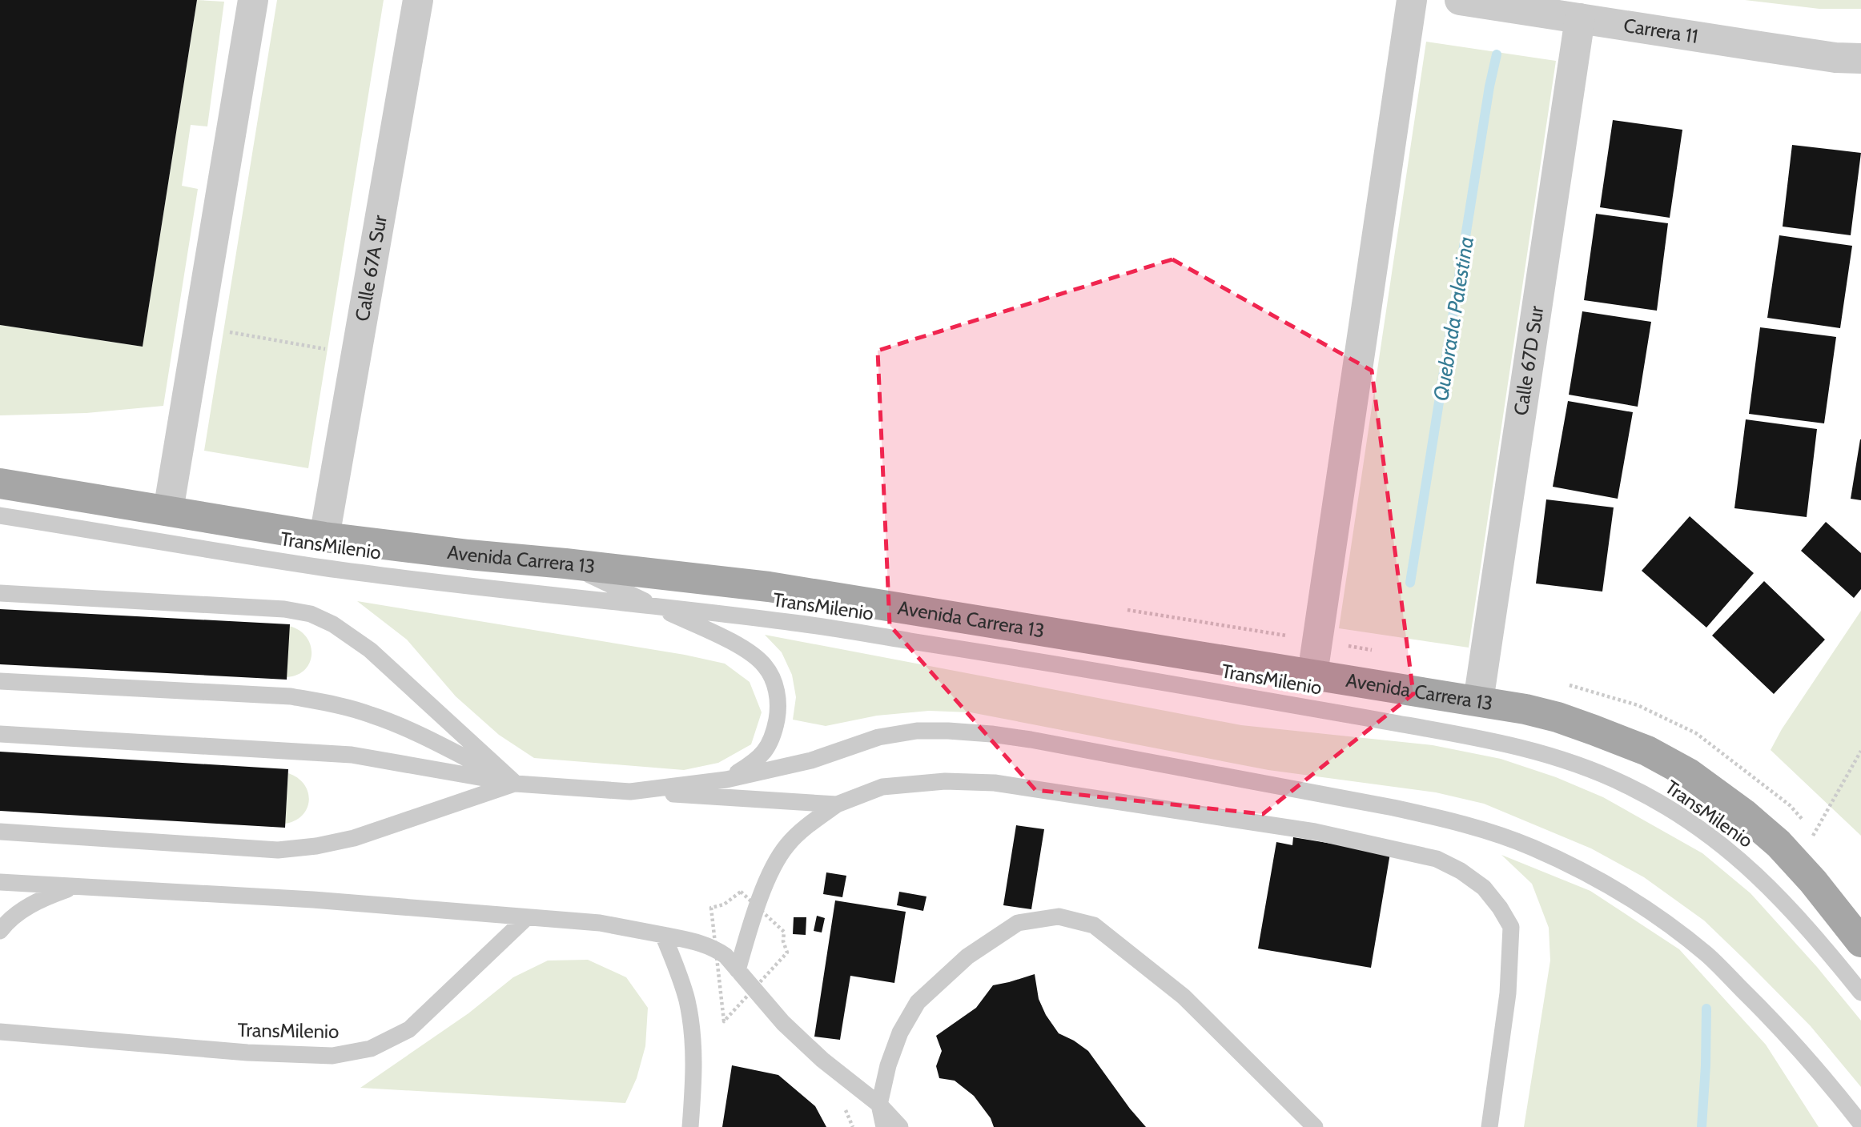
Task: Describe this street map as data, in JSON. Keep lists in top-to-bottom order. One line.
{"streets":{"main road":["Avenida Carrera 13"],"street":["Carrera 11","Calle 67A Sur","Calle 67D Sur"],"lane":["TransMilenio"]},"crossings":[["Carrera 11","Calle 67D Sur"],["Calle 67A Sur","Avenida Carrera 13"],["Calle 67D Sur","Avenida Carrera 13"],["TransMilenio","Avenida Carrera 13"]],"water":["Quebrada Palestina"]}
